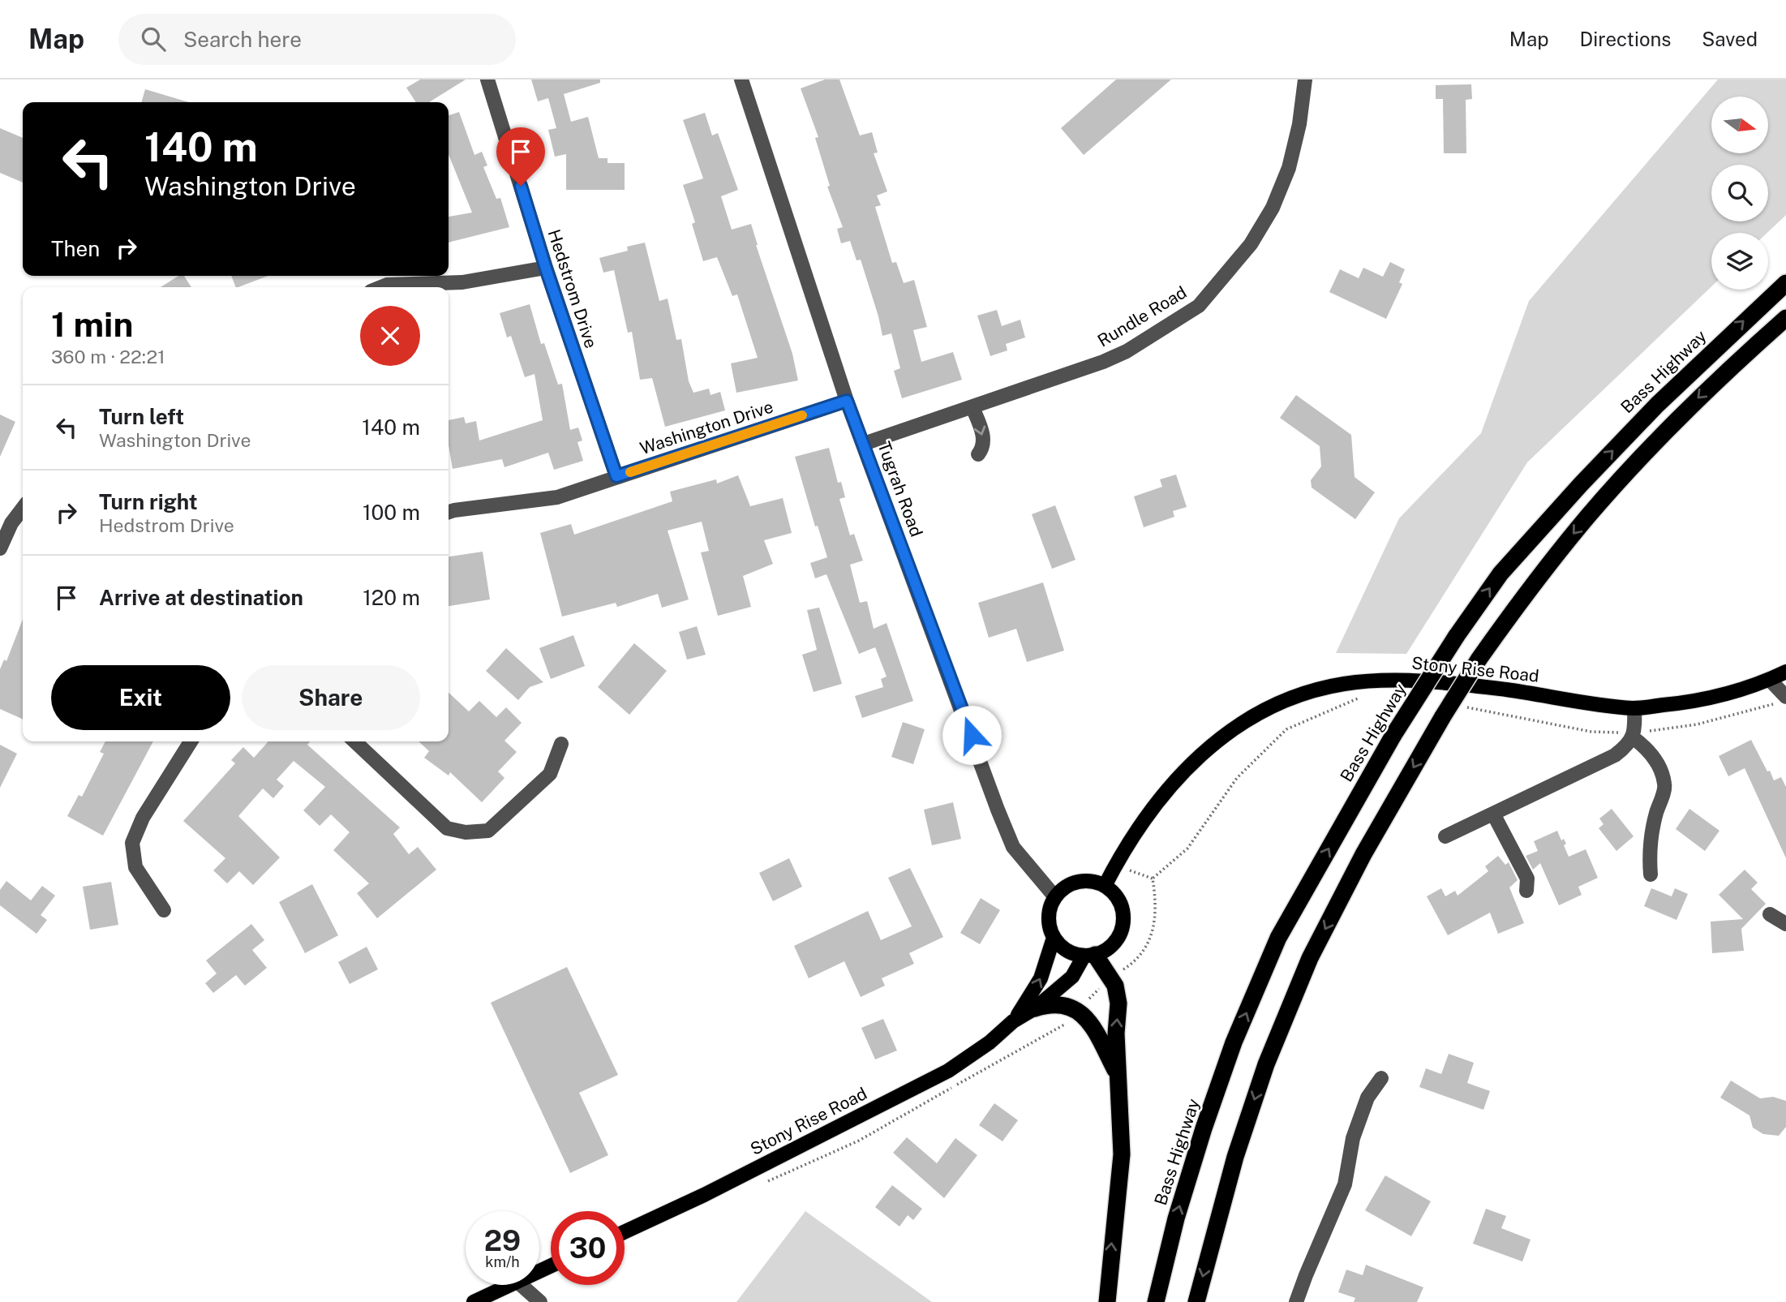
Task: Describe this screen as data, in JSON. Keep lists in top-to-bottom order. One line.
{"streets":{"highway":["Bass Highway"],"main road":["Stony Rise Road"],"street":["Hedstrom Drive","Rundle Road","Washington Drive","Tugrah Road"]},"crossings":[["Hedstrom Drive","Washington Drive"],["Rundle Road","Tugrah Road"],["Washington Drive","Tugrah Road"],["Tugrah Road","Stony Rise Road"]],"north":"right","page":{"header":"Map","search":"Search here","nav":["Map","Directions","Saved"],"turn":["140 m","Washington Drive"],"then":"Then","heading":["1 min","360 m · 22:21"],"list":[{"name":"Turn left","note":"Washington Drive","value":"140 m"},{"name":"Turn right","note":"Hedstrom Drive","value":"100 m"},{"name":"Arrive at destination","value":"120 m"}],"buttons":["Exit","Share"],"speed":"29 km/h","limit":"30"}}
